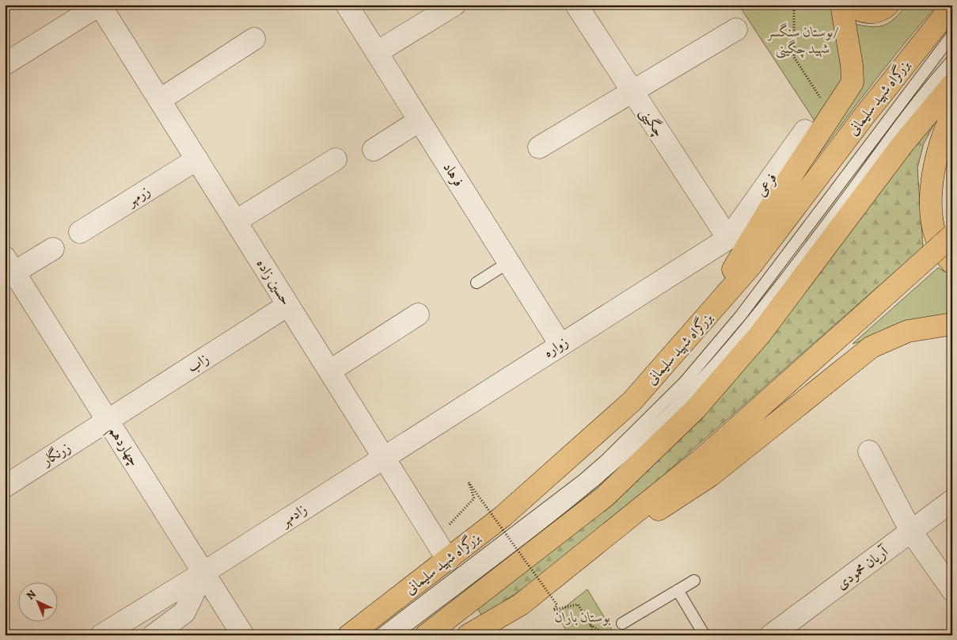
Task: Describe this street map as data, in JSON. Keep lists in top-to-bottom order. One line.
{"streets":{"highway":["بزرگراه شهید سلیمانی"],"street":["چگینی","فرهاد","فرعی","زرمهر","حسین زاده","زواره","زاب","چهاردهم","زرنگار","زادمهر","آریان محمودی"]},"crossings":[["بزرگراه شهید سلیمانی","حسین زاده"],["چگینی","فرعی"],["چگینی","زواره"],["فرهاد","زواره"],["فرعی","زواره"],["زرمهر","حسین زاده"],["حسین زاده","زواره"],["حسین زاده","زاب"],["حسین زاده","زادمهر"],["زواره","زادمهر"],["زاب","چهاردهم"],["زاب","زرنگار"],["چهاردهم","زرنگار"],["چهاردهم","زادمهر"]],"parks":["بوستان سنگسر/ شهید چگینی","بوستان باران"],"north":"top left"}
